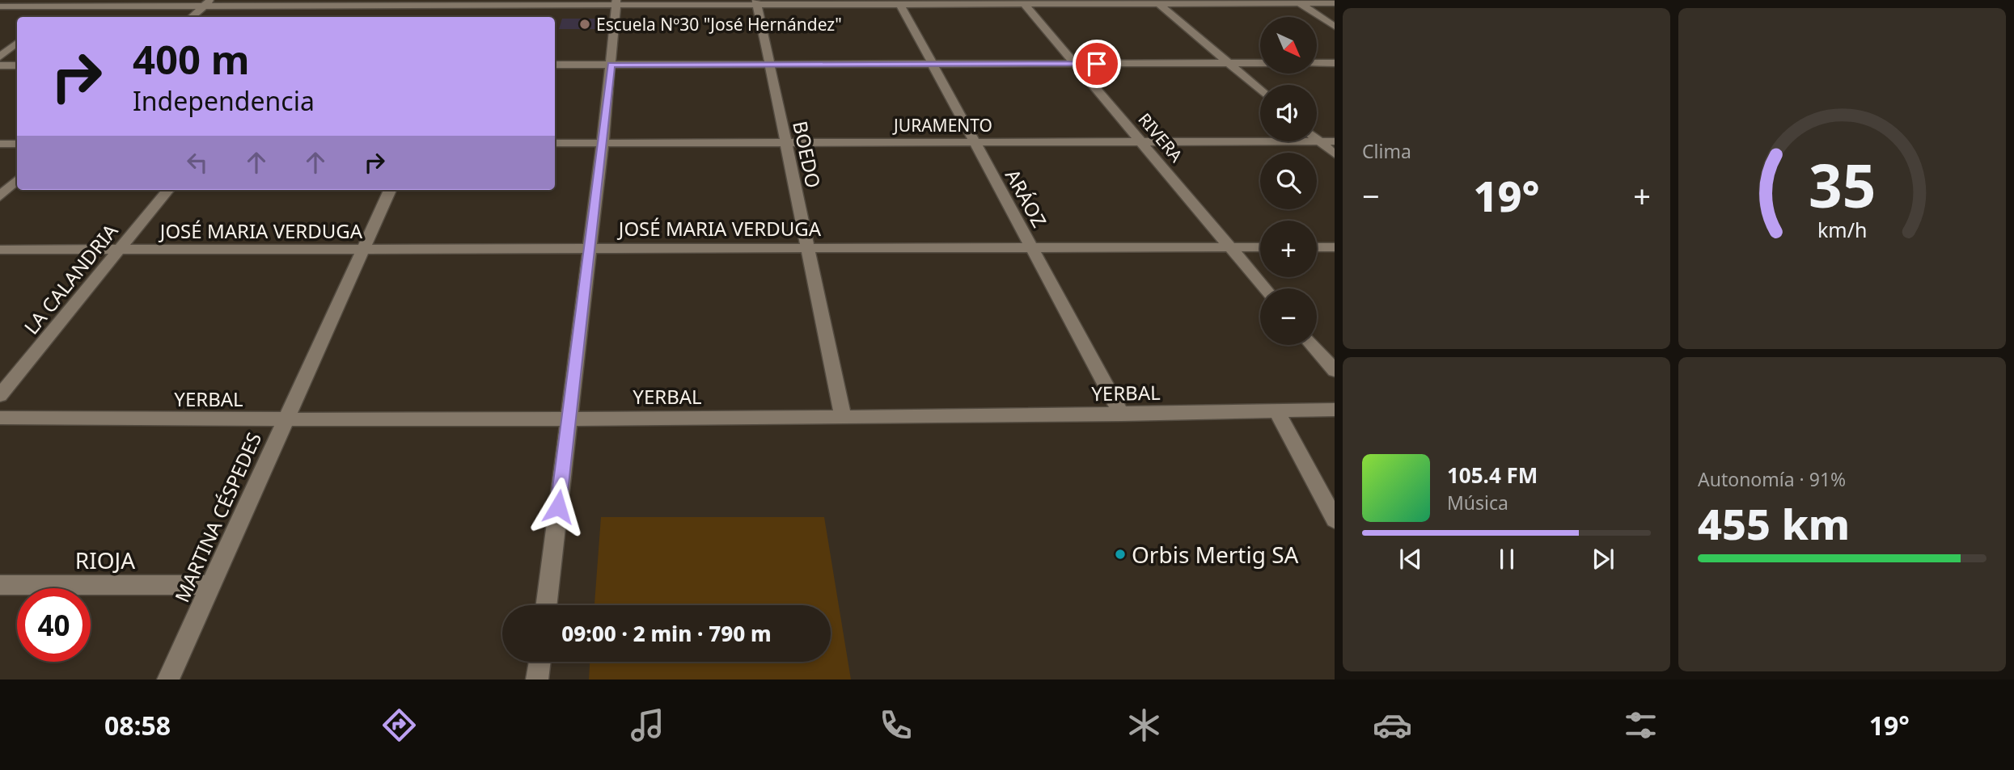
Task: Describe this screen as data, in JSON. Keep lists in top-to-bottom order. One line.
{"streets":{"street":["JURAMENTO","RIVERA","BOEDO","ARÁOZ","JOSÉ MARIA VERDUGA","LA CALANDRIA","YERBAL","MARTINA CÉSPEDES","RIOJA"]},"crossings":[["JURAMENTO","RIVERA"],["JURAMENTO","BOEDO"],["JURAMENTO","ARÁOZ"],["RIVERA","JOSÉ MARIA VERDUGA"],["BOEDO","JOSÉ MARIA VERDUGA"],["BOEDO","YERBAL"],["ARÁOZ","JOSÉ MARIA VERDUGA"],["ARÁOZ","YERBAL"],["JOSÉ MARIA VERDUGA","LA CALANDRIA"],["JOSÉ MARIA VERDUGA","MARTINA CÉSPEDES"],["YERBAL","MARTINA CÉSPEDES"],["MARTINA CÉSPEDES","RIOJA"]],"places":["Escuela Nº30 \"José Hernández\"","Orbis Mertig SA"],"north":"bottom right","page":{"tile":["Clima",["Autonomía · 91%","455 km"]],"map_buttons":["+","−"],"turn":["400 m","Independencia"],"heat":["−","19°","+"],"song":["105.4 FM","Música"],"limit":"40","trip":"09:00 · 2 min · 790 m","tabs":["08:58","19°"],"gauge":["35","km/h"]}}
